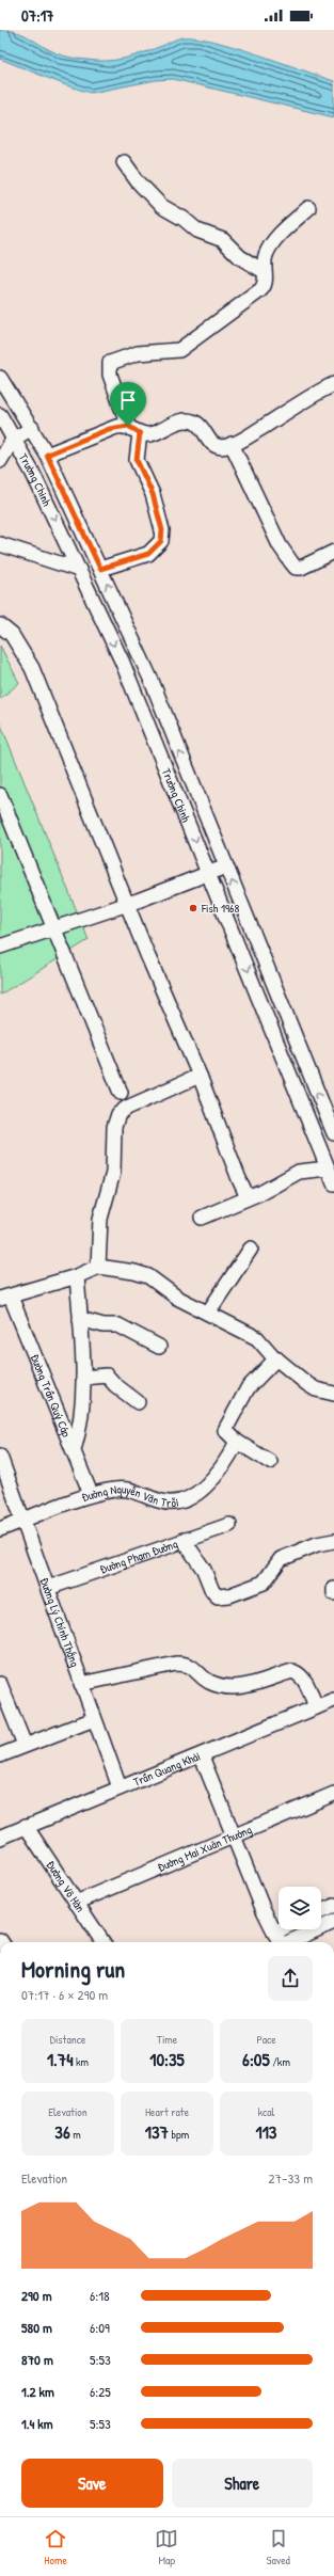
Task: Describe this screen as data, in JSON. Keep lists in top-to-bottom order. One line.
{"streets":{"street":["Trường Chinh","Đường Trần Quý Cáp","Đường Nguyễn Văn Trỗi","Đường Phạm Đường","Đường Lý Chính Thắng","Trần Quang Khải","Đường Mai Xuân Thưởng","Đường Võ Hàn"]},"crossings":[["Đường Trần Quý Cáp","Đường Nguyễn Văn Trỗi"],["Đường Nguyễn Văn Trỗi","Đường Lý Chính Thắng"],["Đường Phạm Đường","Đường Lý Chính Thắng"],["Đường Lý Chính Thắng","Trần Quang Khải"],["Trần Quang Khải","Đường Võ Hàn"],["Đường Mai Xuân Thưởng","Đường Võ Hàn"]],"places":["Fish 1968"],"page":{"status":"07:17","heading":["Morning run","07:17 · 6 × 290 m"],"stats":[["Distance","1.74 km"],["Time","10:35"],["Pace","6:05 /km"],["Elevation","36 m"],["Heart rate","137 bpm"],["kcal","113"]],"chart":["Elevation","27–33 m"],"list":[{"name":"290 m","note":"6:18"},{"name":"580 m","note":"6:09"},{"name":"870 m","note":"5:53"},{"name":"1.2 km","note":"6:25"},{"name":"1.4 km","note":"5:53"}],"buttons":["Save","Share"],"tabs":["Home","Map","Saved"]}}
